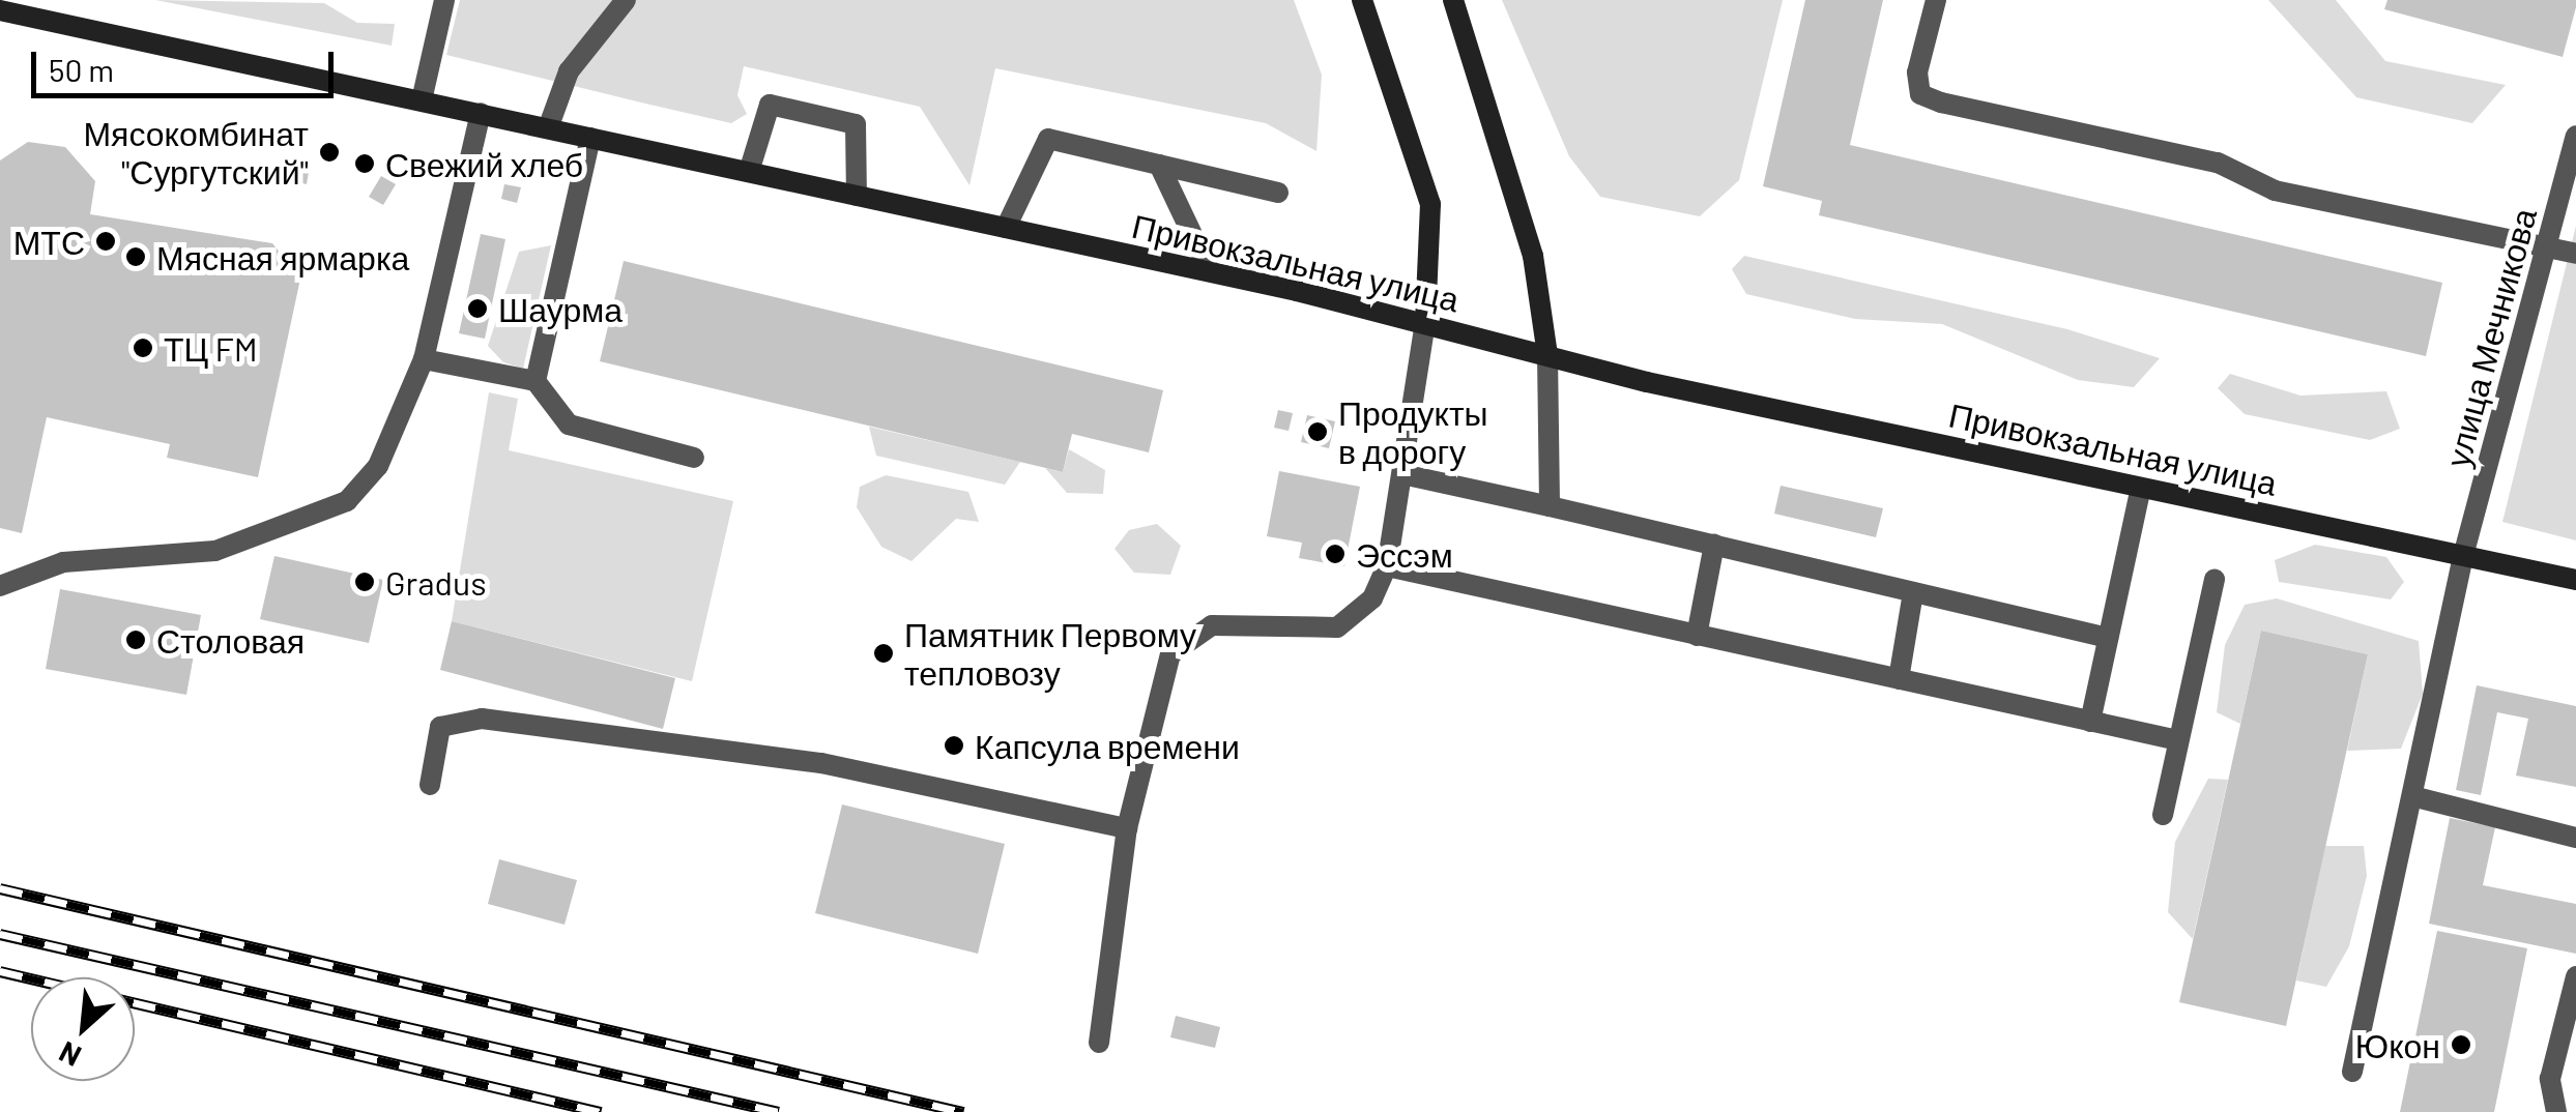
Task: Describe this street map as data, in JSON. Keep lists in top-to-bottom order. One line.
{"streets":{"main road":["Привокзальная улица"],"street":["улица Мечникова"]},"crossings":[["Привокзальная улица","улица Мечникова"]],"places":["Мясокомбинат \"Сургутский\"","Свежий хлеб","МТС","Мясная ярмарка","Шаурма","ТЦ FM","Продукты в дорогу","Эссэм","Gradus","Столовая","Памятник Первому тепловозу","Капсула времени","Юкон"],"scale_bar":"50 m","north":"bottom left"}
